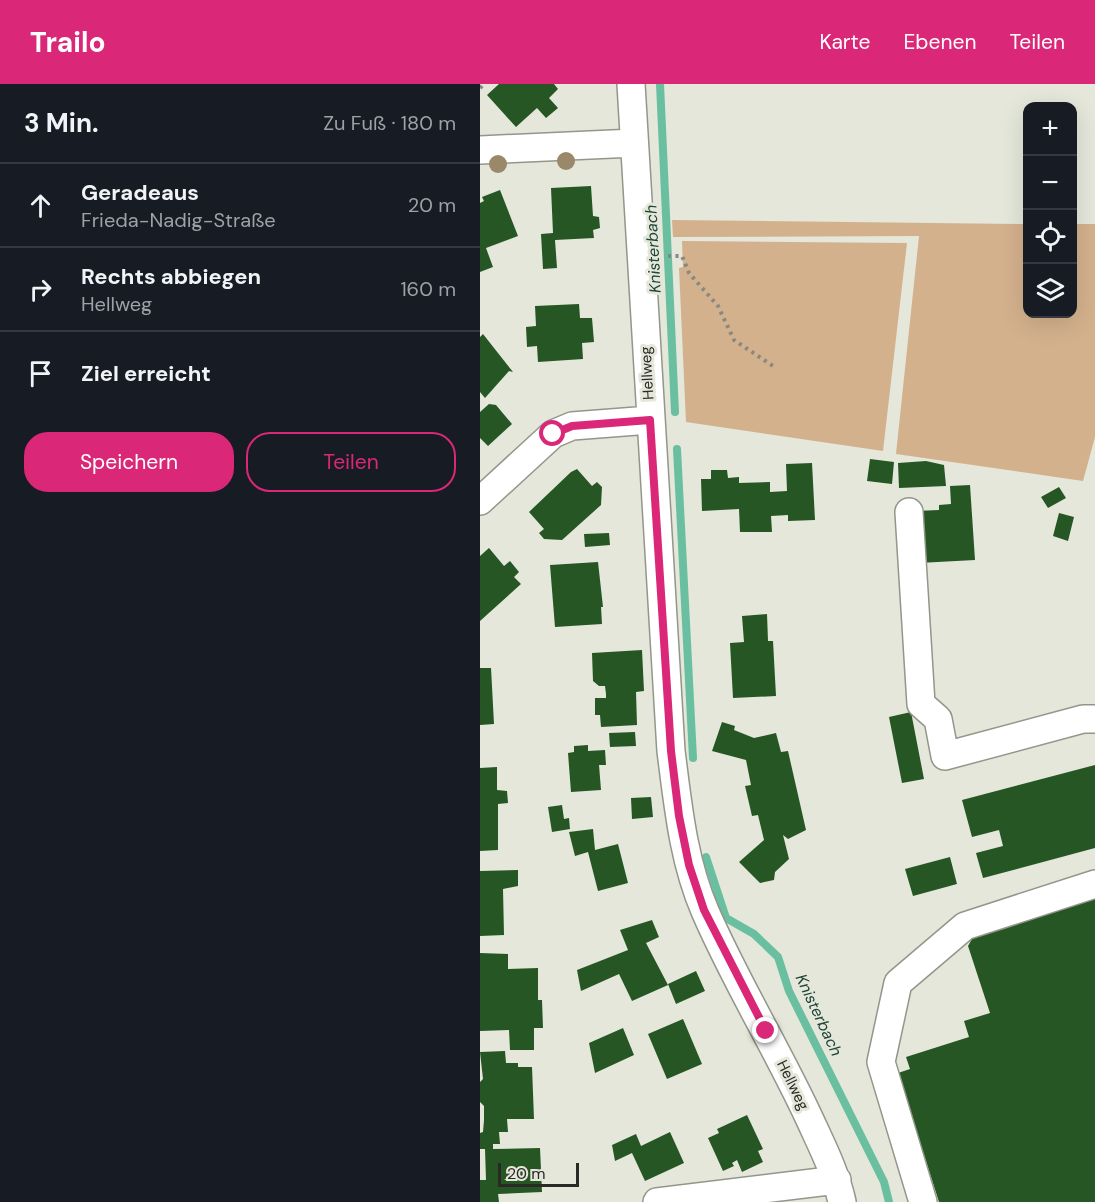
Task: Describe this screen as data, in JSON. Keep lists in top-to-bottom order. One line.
{"streets":{"street":["Hellweg"]},"water":["Knisterbach"],"scale_bar":"20 m","page":{"header":"Trailo","nav":["Karte","Ebenen","Teilen"],"heading":["3 Min.","Zu Fuß · 180 m"],"map_buttons":["+","−"],"list":[["Geradeaus","Frieda-Nadig-Straße","20 m"],["Rechts abbiegen","Hellweg","160 m"],"Ziel erreicht"],"buttons":["Speichern","Teilen"],"scale":"20 m"}}
